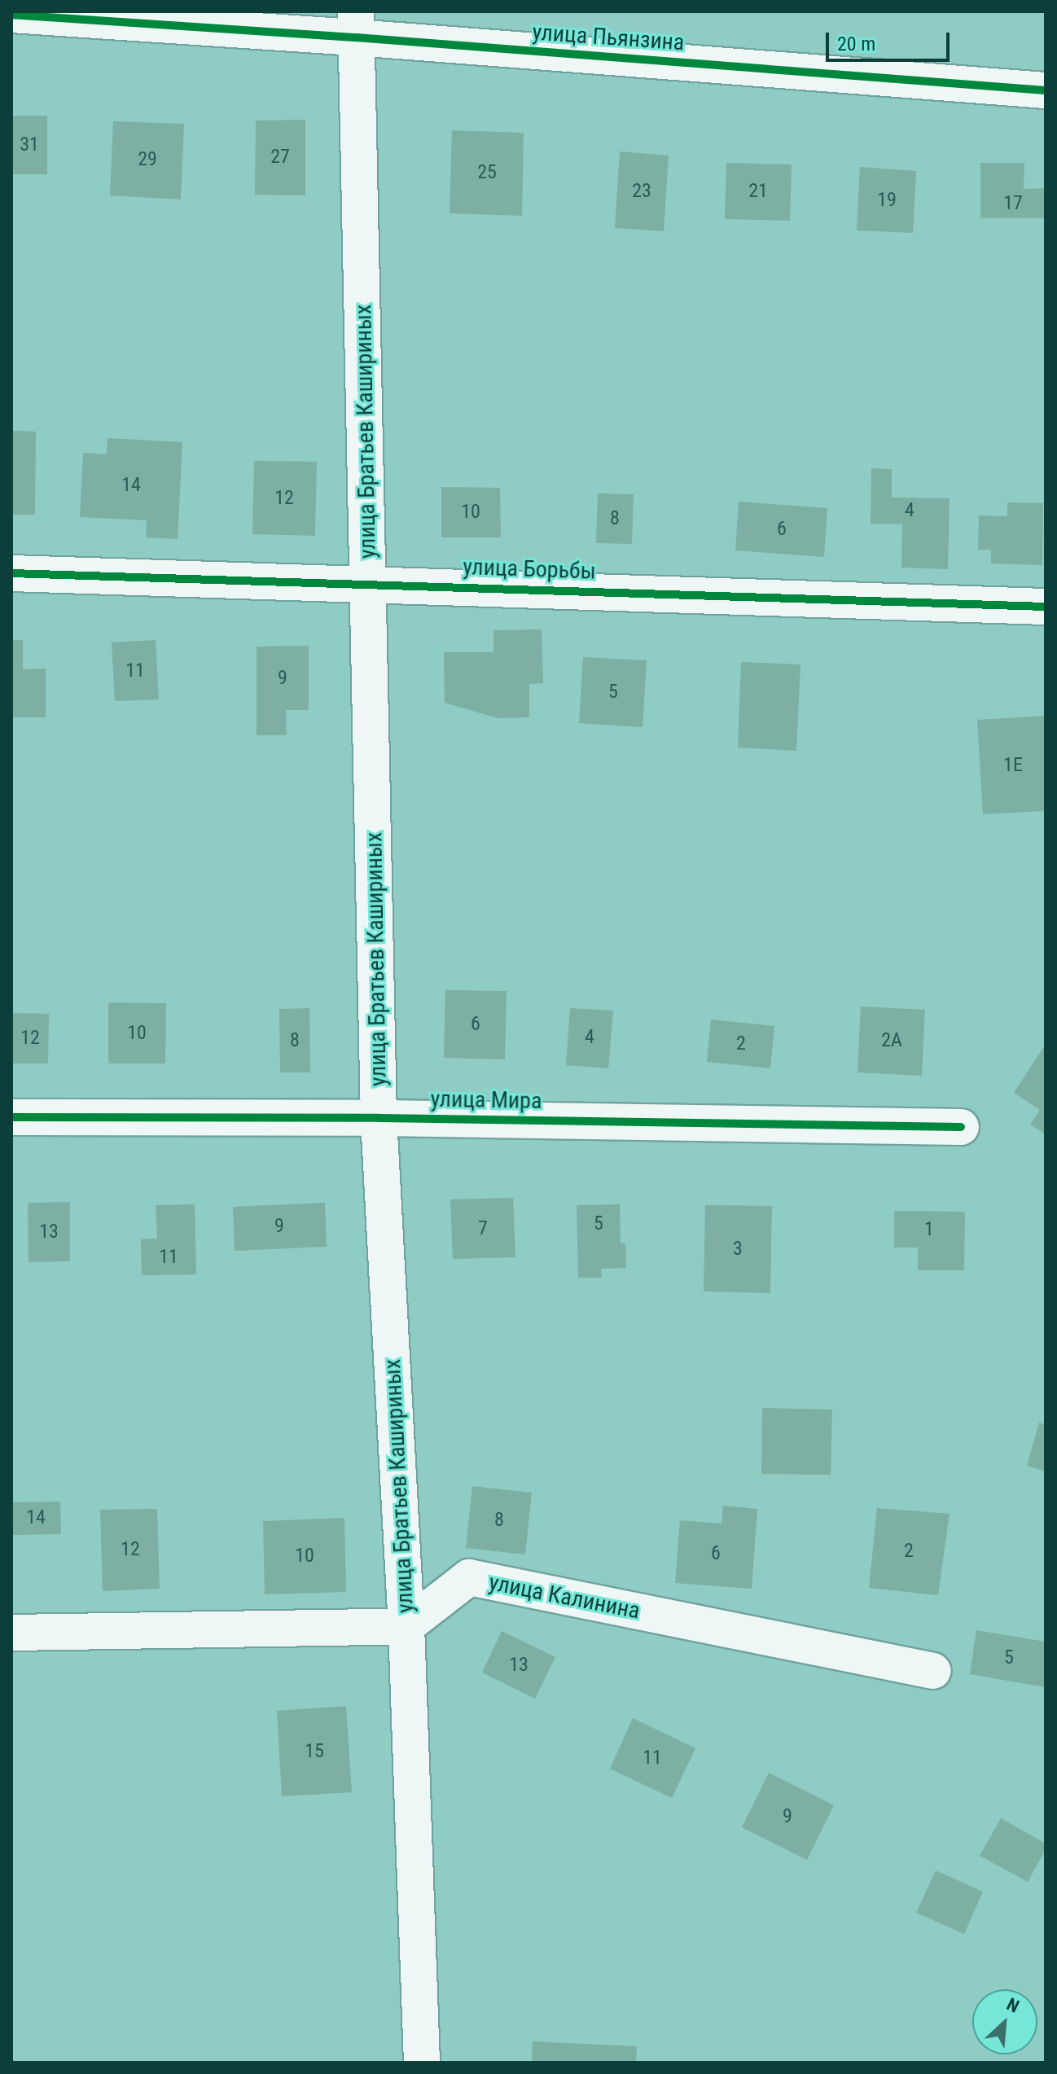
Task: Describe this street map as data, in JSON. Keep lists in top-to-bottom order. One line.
{"streets":{"street":["улица Пьянзина","улица Братьев Кашириных","улица Борьбы","улица Мира","улица Калинина"]},"crossings":[["улица Пьянзина","улица Братьев Кашириных"],["улица Братьев Кашириных","улица Борьбы"],["улица Братьев Кашириных","улица Мира"],["улица Братьев Кашириных","улица Калинина"]],"house_numbers":["31","27","29","25","23","21","19","17","14","12","4","10","8","6","11","9","5","1Е","6","10","4","12","8","2А","2","5","9","7","1","13","3","11","14","8","12","2","6","10","5","13","15","11","9"],"scale_bar":"20 m","north":"top right"}
